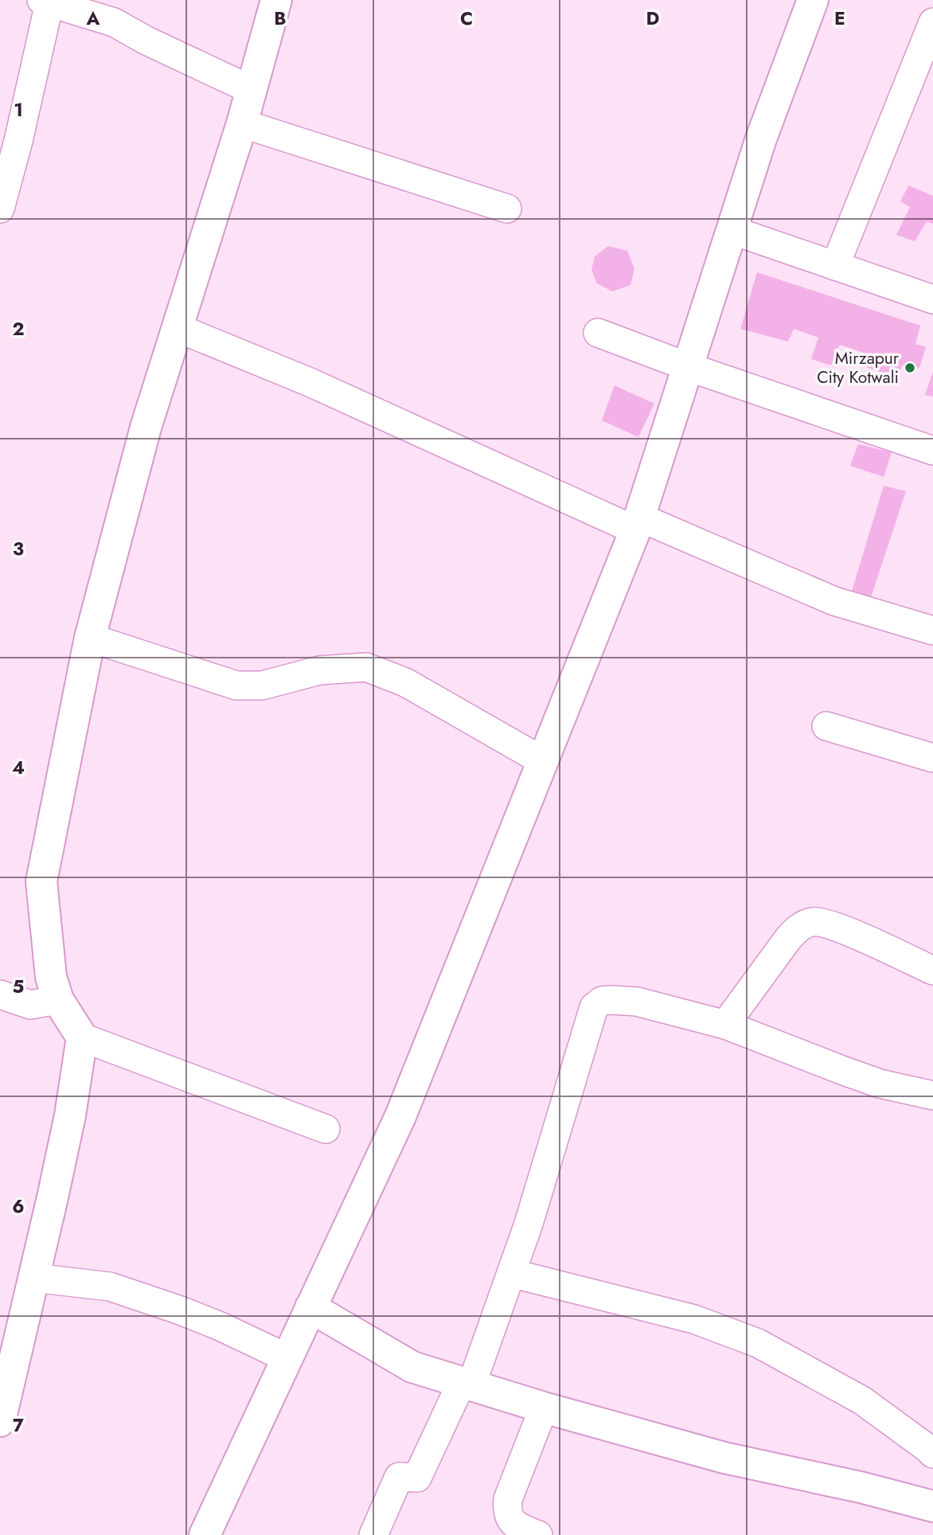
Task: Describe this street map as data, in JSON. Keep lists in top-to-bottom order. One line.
{"places":["Mirzapur City Kotwali"],"grid":{"columns":["A","B","C","D","E"],"rows":["1","2","3","4","5","6","7"]}}
